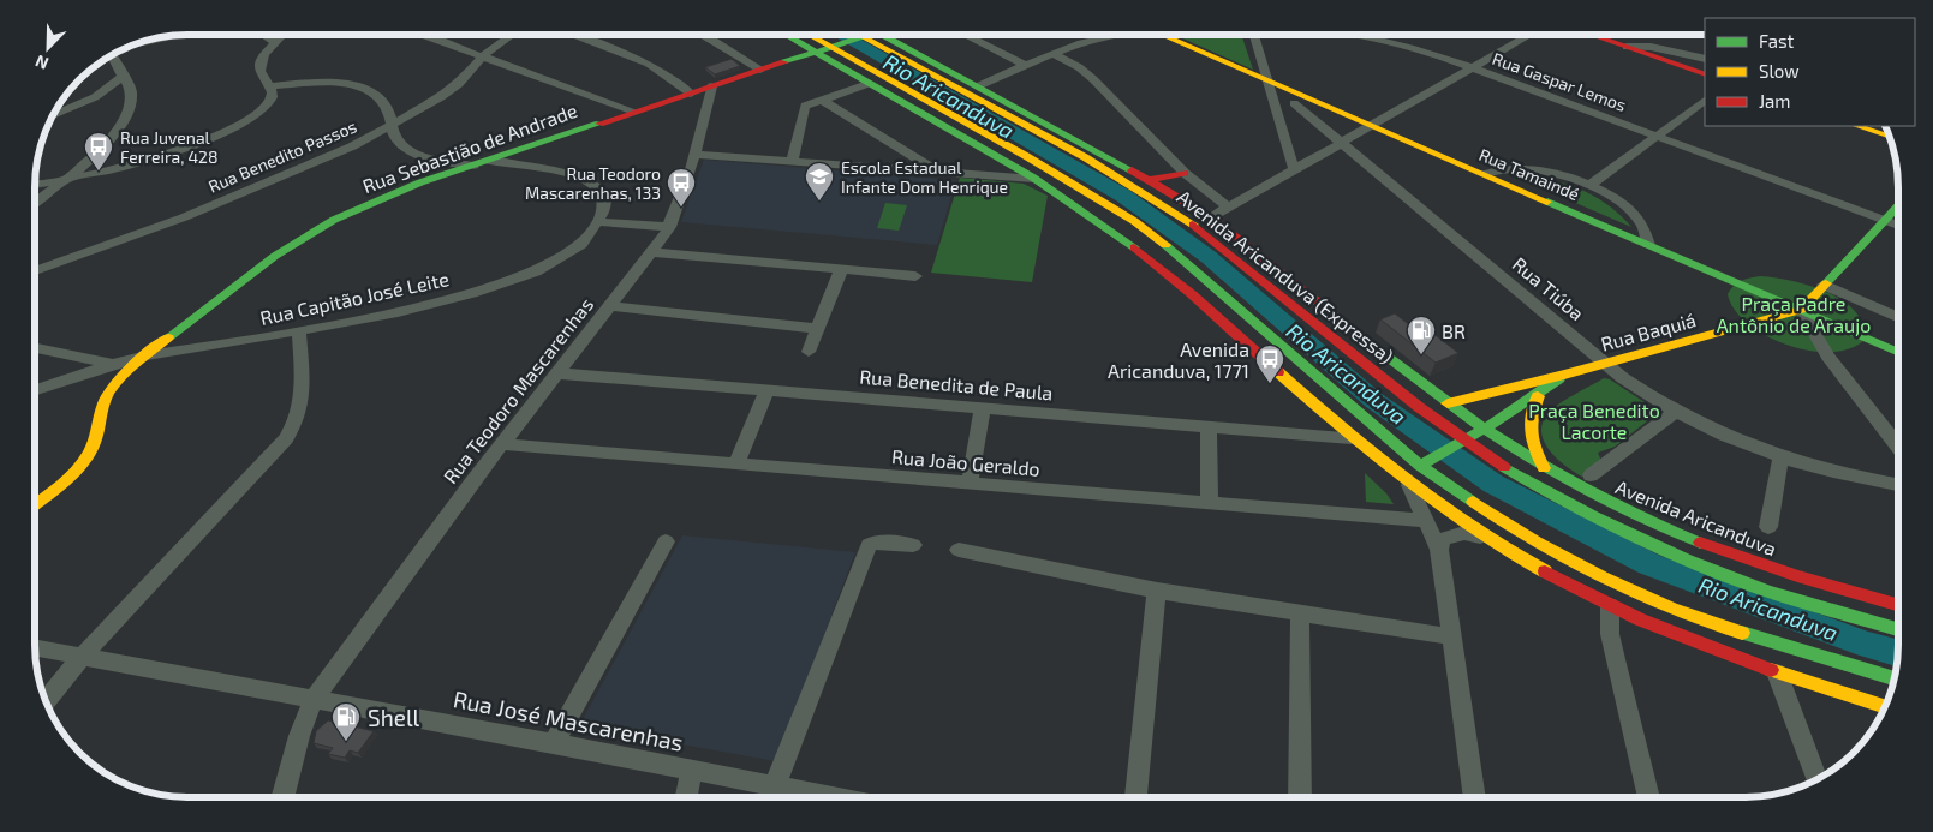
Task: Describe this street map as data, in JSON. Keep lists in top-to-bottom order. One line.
{"streets":{"main road":["Rua Sebastião de Andrade","Rua Tamaindé","Avenida Aricanduva (Expressa)","Rua Baquiá","Avenida Aricanduva"],"street":["Rua Gaspar Lemos","Rua Benedito Passos","Rua Tiúba","Rua Capitão José Leite","Rua Benedita de Paula","Rua Teodoro Mascarenhas","Rua João Geraldo","Rua José Mascarenhas"]},"crossings":[["Rua Gaspar Lemos","Rua Baquiá"],["Rua Sebastião de Andrade","Rua Capitão José Leite"],["Rua Sebastião de Andrade","Rua Teodoro Mascarenhas"],["Rua Tamaindé","Rua Baquiá"],["Avenida Aricanduva (Expressa)","Rua Baquiá"],["Rua Tiúba","Rua Baquiá"],["Rua Baquiá","Avenida Aricanduva"],["Rua Benedita de Paula","Rua Teodoro Mascarenhas"],["Rua Teodoro Mascarenhas","Rua João Geraldo"],["Rua Teodoro Mascarenhas","Rua José Mascarenhas"]],"water":["Rio Aricanduva"],"parks":["Praça Padre Antônio de Araujo","Praça Benedito Lacorte"],"places":{"bus stop":["Rua Juvenal Ferreira, 428","Rua Teodoro Mascarenhas, 133","Avenida Aricanduva, 1771"],"school or university":["Escola Estadual Infante Dom Henrique"],"fuel station":["BR","Shell"]},"legend":["Fast","Slow","Jam"],"north":"bottom left"}
